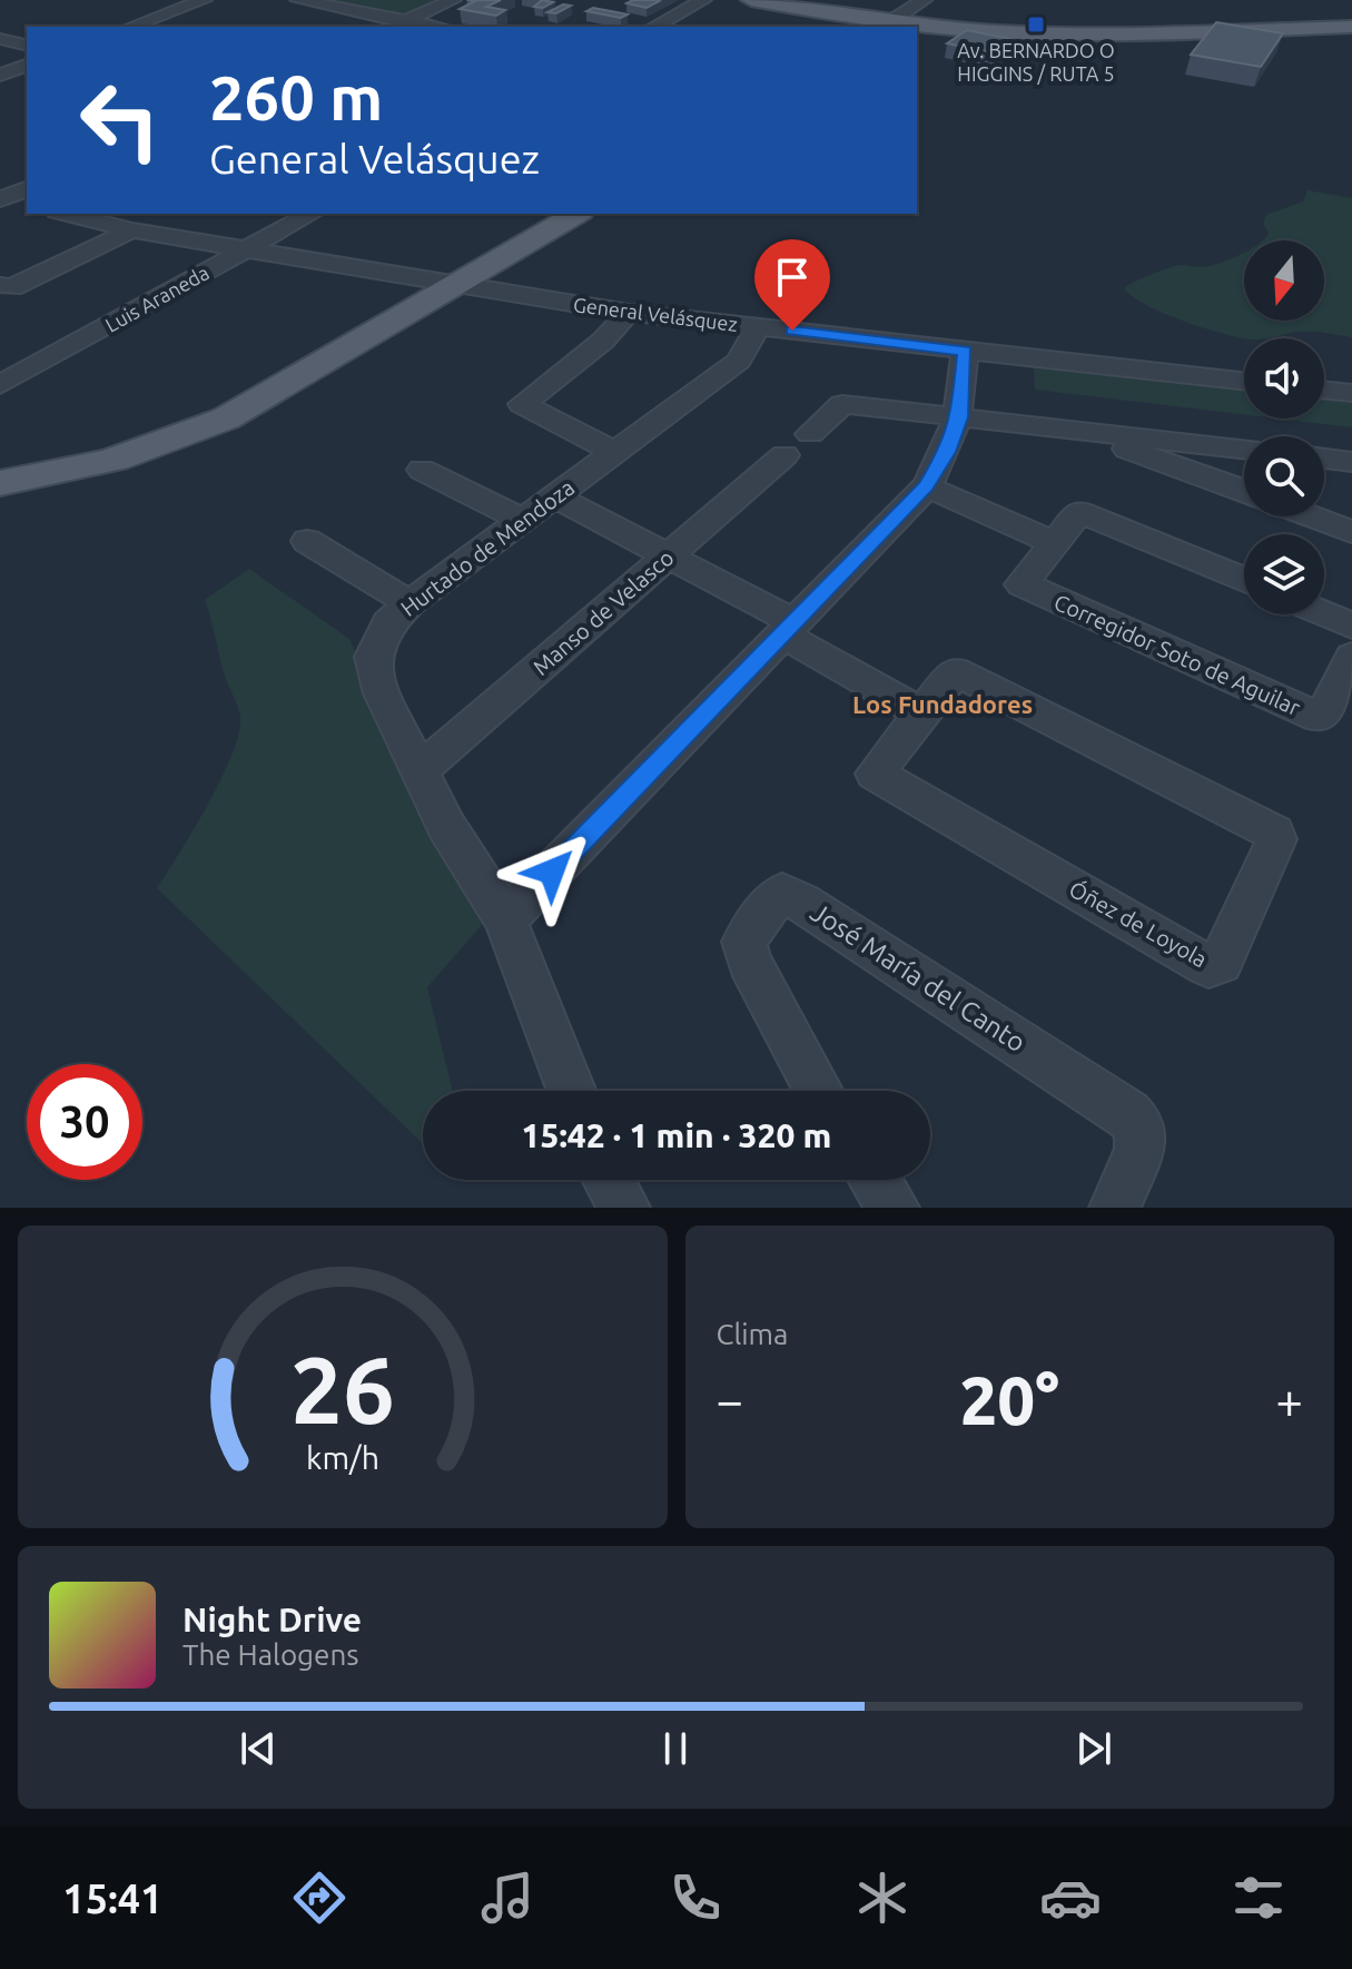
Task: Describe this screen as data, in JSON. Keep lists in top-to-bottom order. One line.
{"streets":{"street":["Luis Araneda","General Velásquez","Hurtado de Mendoza","Manso de Velasco","Corregidor Soto de Aguilar","Óñez de Loyola","José María del Canto"]},"crossings":[["Luis Araneda","General Velásquez"],["General Velásquez","Hurtado de Mendoza"],["Hurtado de Mendoza","Manso de Velasco"]],"districts":["Los Fundadores"],"places":{"transit":["Av. BERNARDO O HIGGINS / RUTA 5"]},"north":"bottom","page":{"turn":["260 m","General Velásquez"],"limit":"30","trip":"15:42 · 1 min · 320 m","tile":"Clima","heat":["−","20°","+"],"song":["Night Drive","The Halogens"],"tabs":"15:41","gauge":["26","km/h"]}}
